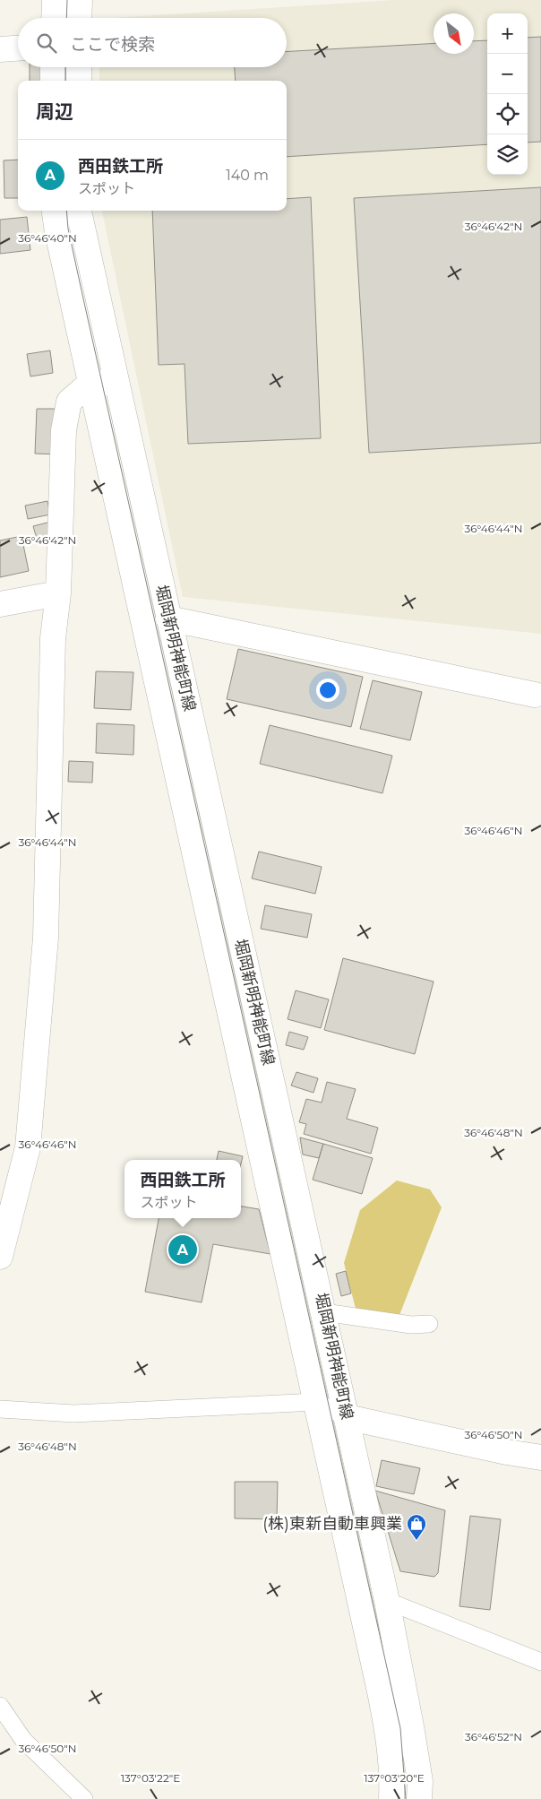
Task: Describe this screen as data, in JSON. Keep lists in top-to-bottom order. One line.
{"streets":{"main road":["堀岡新明神能町線"]},"places":{"shop":["(株)東新自動車興業"]},"north":"bottom right","page":{"map_buttons":["+","−"],"search":"ここで検索","heading":"周辺","list":[{"mark":"A","name":"西田鉄工所","note":"スポット","value":"140 m"}],"popup":["西田鉄工所","スポット"],"pins":"A"},"coordinates":["36°46'42\"N","36°46'40\"N","36°46'44\"N","36°46'46\"N","36°46'48\"N","36°46'50\"N","36°46'52\"N","137°03'22\"E","137°03'20\"E"]}
